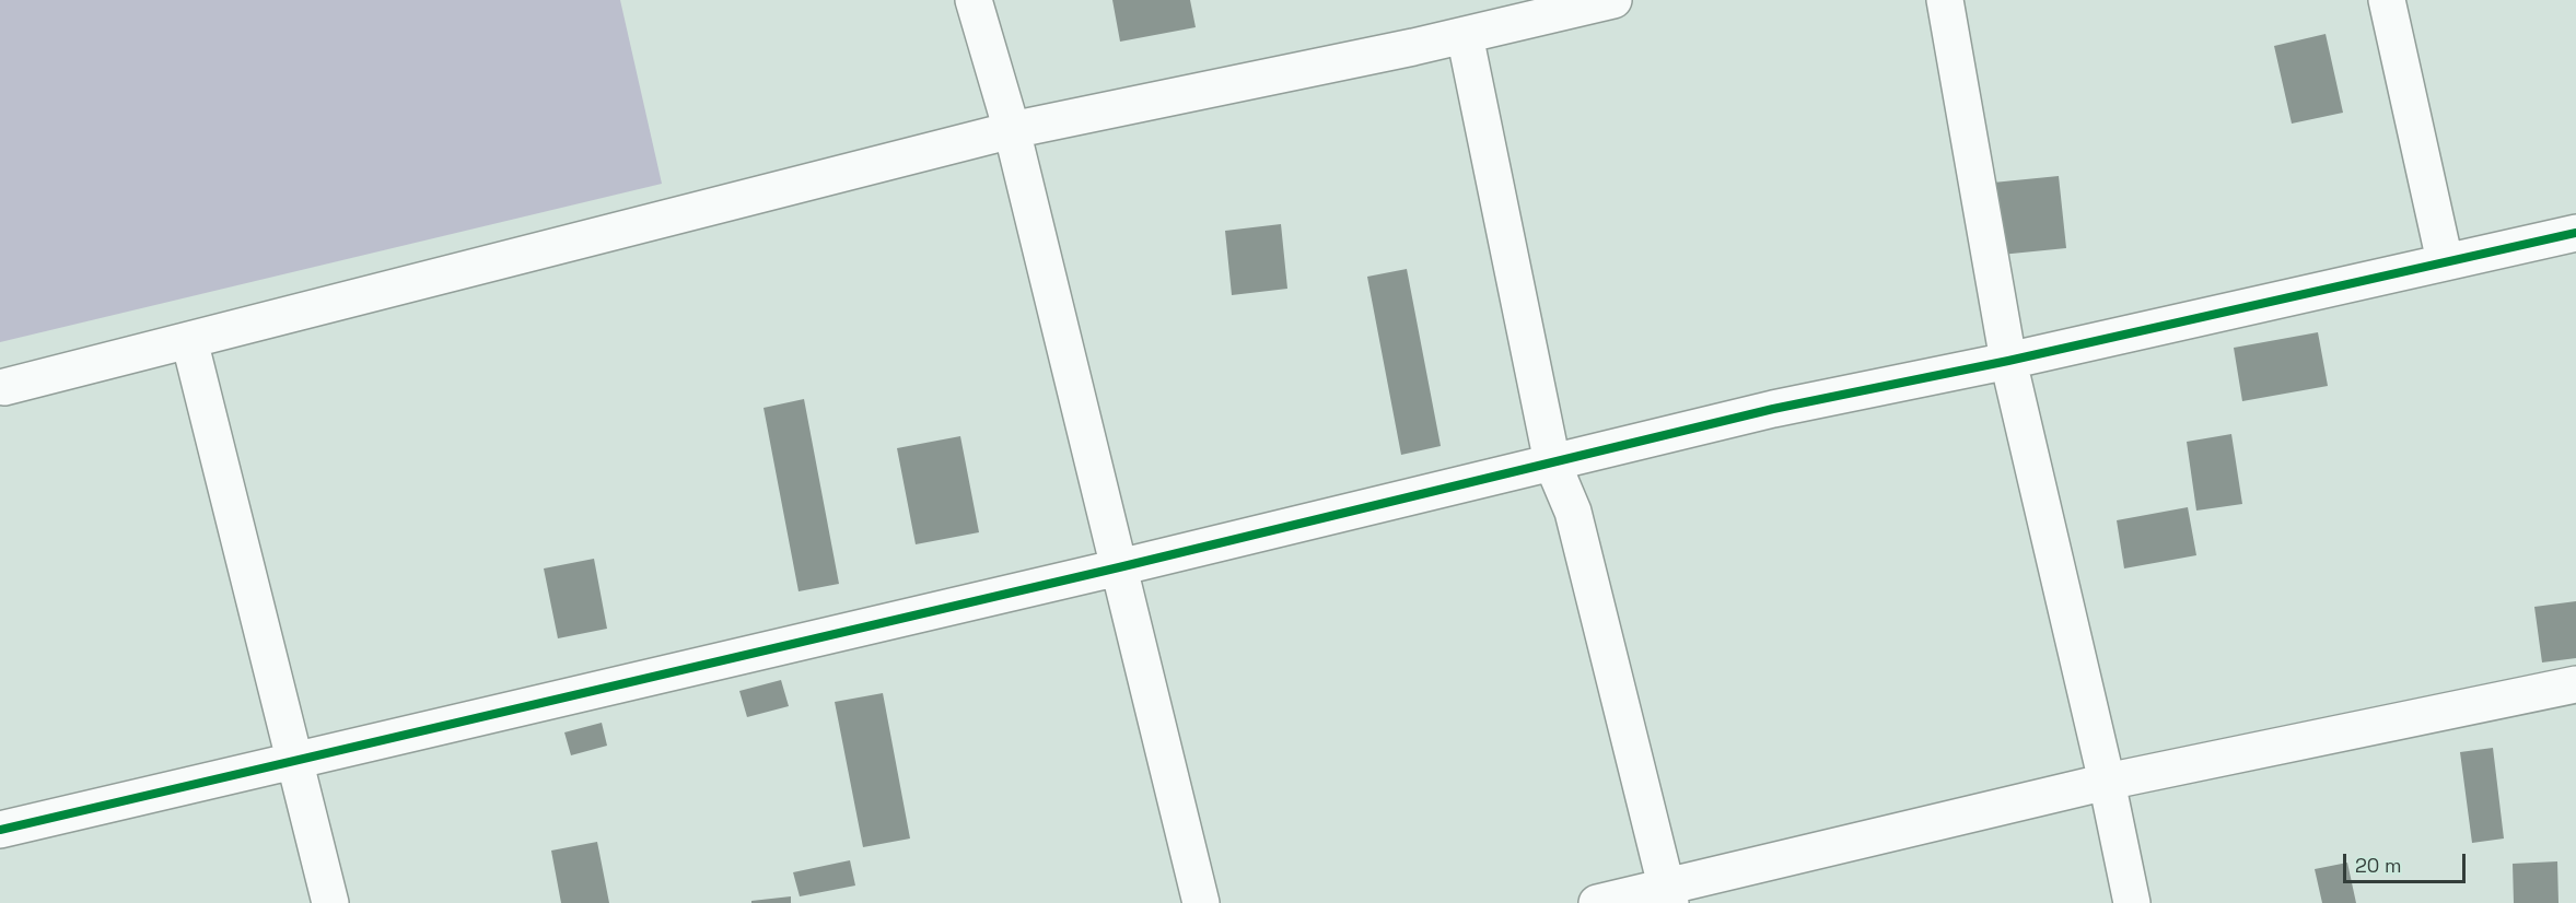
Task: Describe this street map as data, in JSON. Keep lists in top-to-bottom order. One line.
{"scale_bar":"20 m"}
